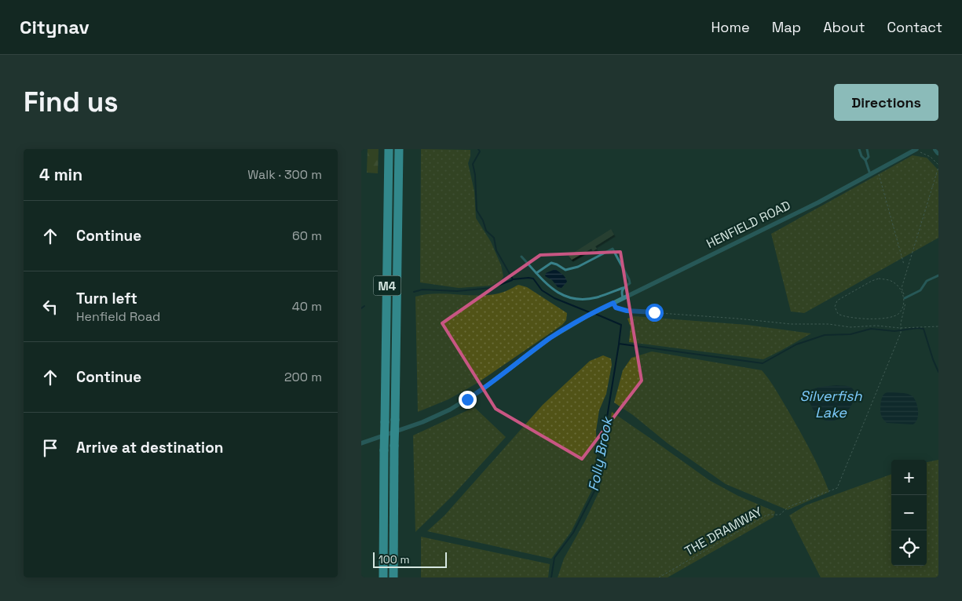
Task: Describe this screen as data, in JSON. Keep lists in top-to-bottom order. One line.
{"streets":{"highway":["M4"],"street":["HENFIELD ROAD"],"path":["THE DRAMWAY"]},"water":["Silverfish Lake","Folly Brook"],"scale_bar":"100 m","page":{"header":"Citynav","nav":["Home","Map","About","Contact"],"buttons":"Directions","title":"Find us","heading":["4 min","Walk · 300 m"],"list":[["Continue","60 m"],["Turn left","Henfield Road","40 m"],["Continue","200 m"],"Arrive at destination"],"map_buttons":["+","−"],"scale":"100 m"}}
